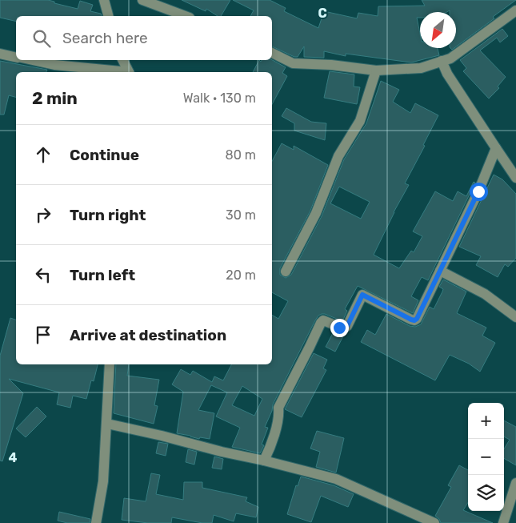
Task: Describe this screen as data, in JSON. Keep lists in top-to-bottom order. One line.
{"north":"bottom left","page":{"search":"Search here","heading":["2 min","Walk · 130 m"],"list":[["Continue","80 m"],["Turn right","30 m"],["Turn left","20 m"],"Arrive at destination"],"map_buttons":["+","−"]},"grid":{"columns":["C"],"rows":["4"]}}
